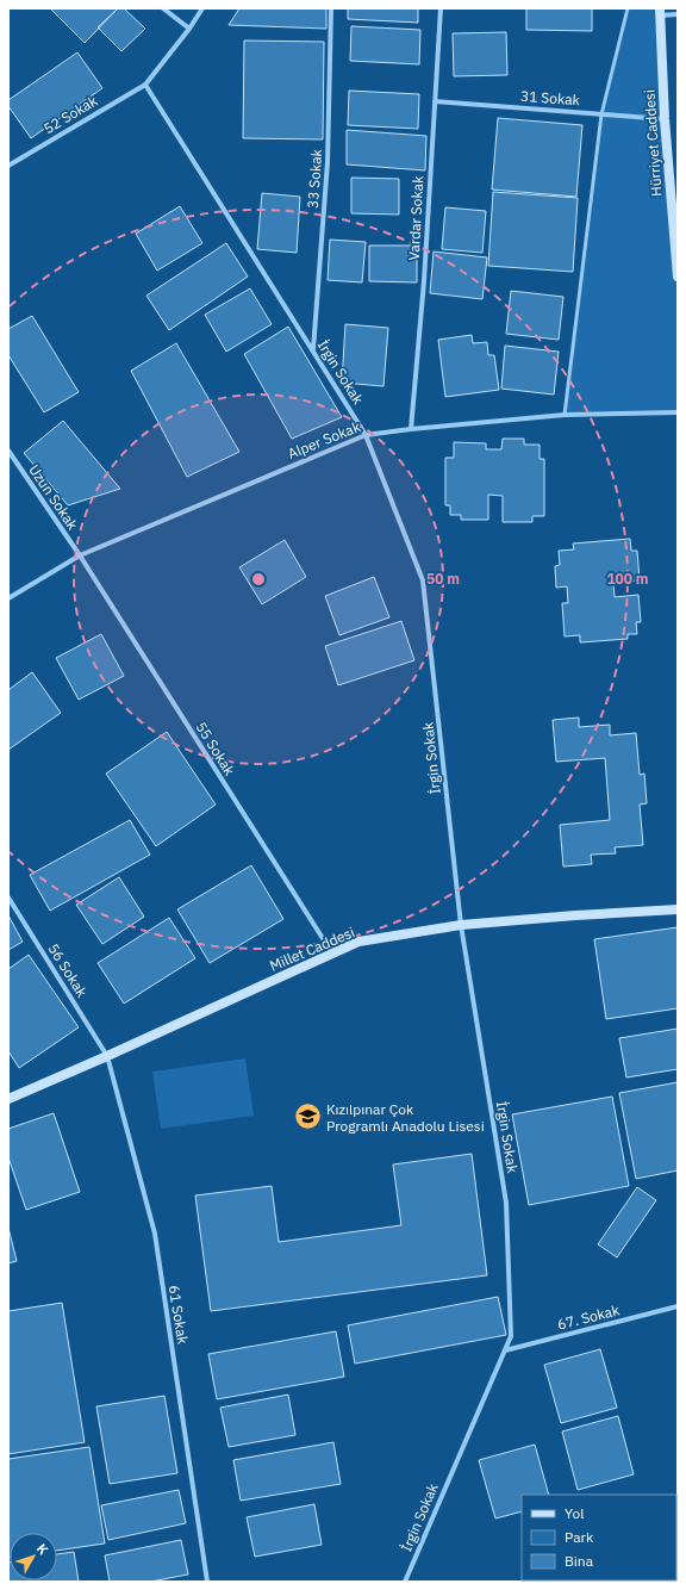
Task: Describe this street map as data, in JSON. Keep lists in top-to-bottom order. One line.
{"streets":{"street":["31 Sokak","52 Sokak","Hürriyet Caddesi","33 Sokak","Vardar Sokak","İrgin Sokak","Alper Sokak","Uzun Sokak","55 Sokak","Millet Caddesi","56 Sokak","61 Sokak","67. Sokak"]},"crossings":[["31 Sokak","Hürriyet Caddesi"],["31 Sokak","Vardar Sokak"],["52 Sokak","İrgin Sokak"],["33 Sokak","İrgin Sokak"],["Vardar Sokak","Alper Sokak"],["İrgin Sokak","Alper Sokak"],["İrgin Sokak","Millet Caddesi"],["İrgin Sokak","67. Sokak"],["Alper Sokak","Uzun Sokak"],["Alper Sokak","55 Sokak"],["Uzun Sokak","55 Sokak"],["55 Sokak","Millet Caddesi"],["Millet Caddesi","56 Sokak"],["Millet Caddesi","61 Sokak"],["56 Sokak","61 Sokak"]],"places":{"school or university":["Kızılpınar Çok Programlı Anadolu Lisesi"]},"legend":["Yol","Park","Bina"],"north":"top right","rings":["50 m","100 m"]}
